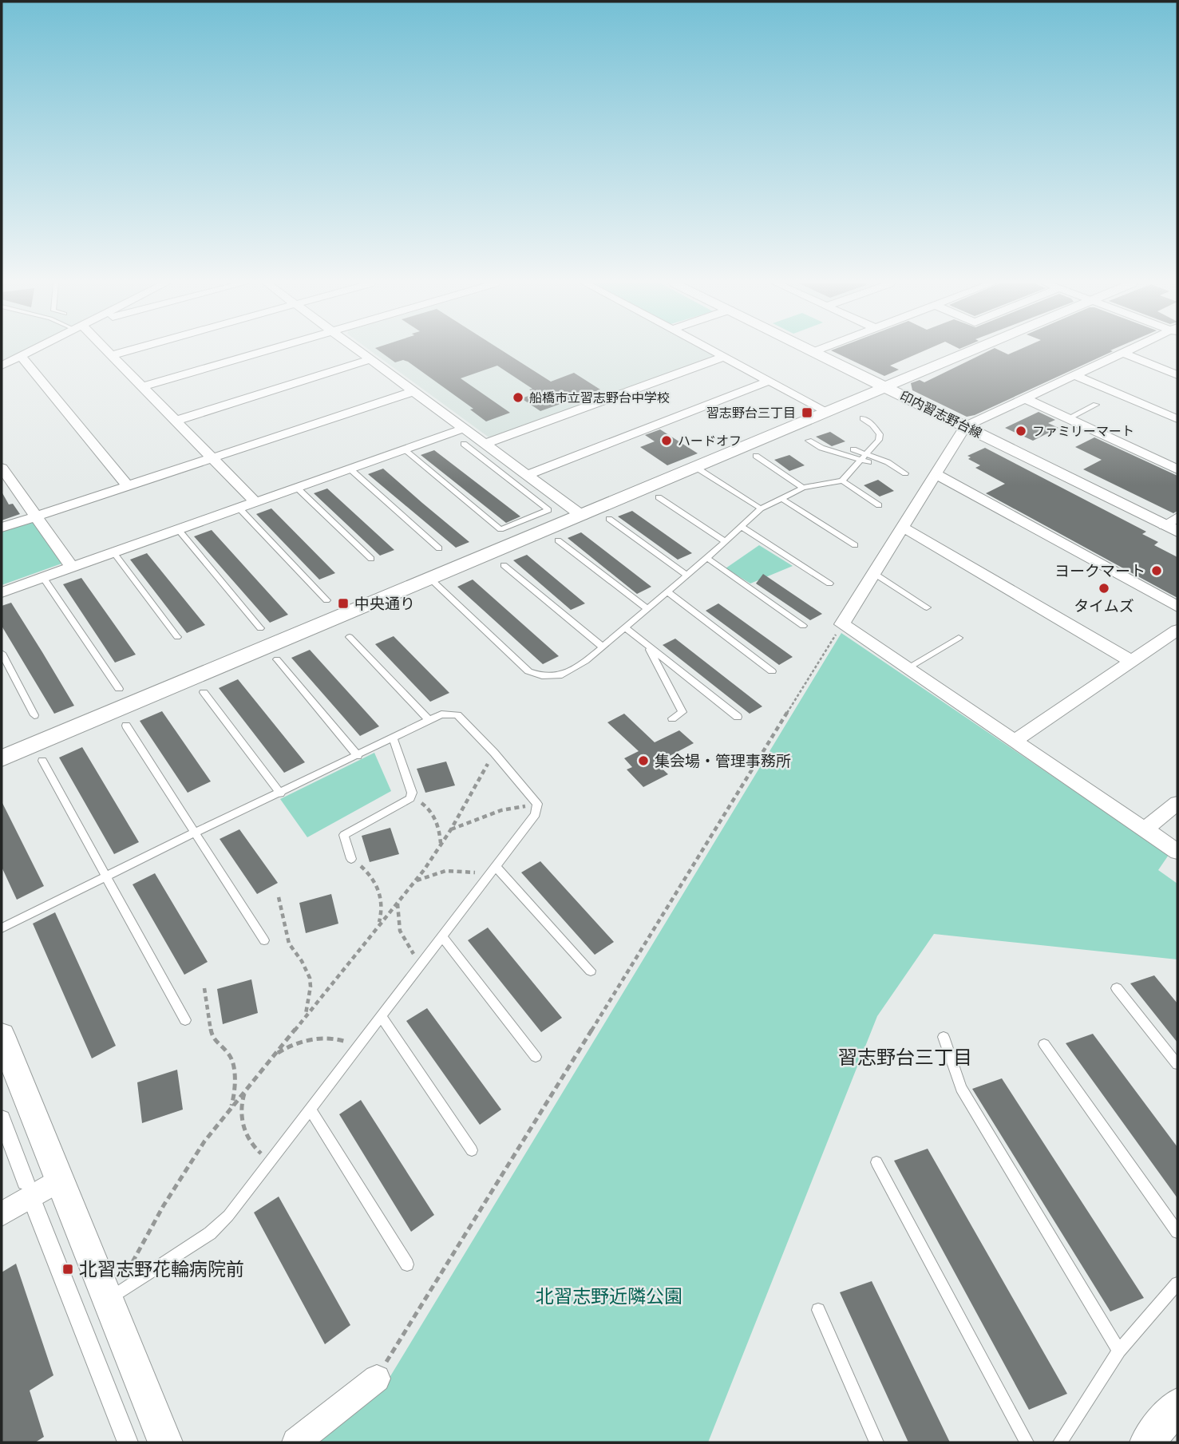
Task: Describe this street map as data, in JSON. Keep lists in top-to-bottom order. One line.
{"streets":{"street":["印内習志野台線"]},"districts":["習志野台三丁目"],"parks":["北習志野近隣公園"],"places":{"other":["船橋市立習志野台中学校","ファミリーマート","ハードオフ","ヨークマート","タイムズ","集会場・管理事務所"],"transit":["習志野台三丁目","中央通り","北習志野花輪病院前"]}}
